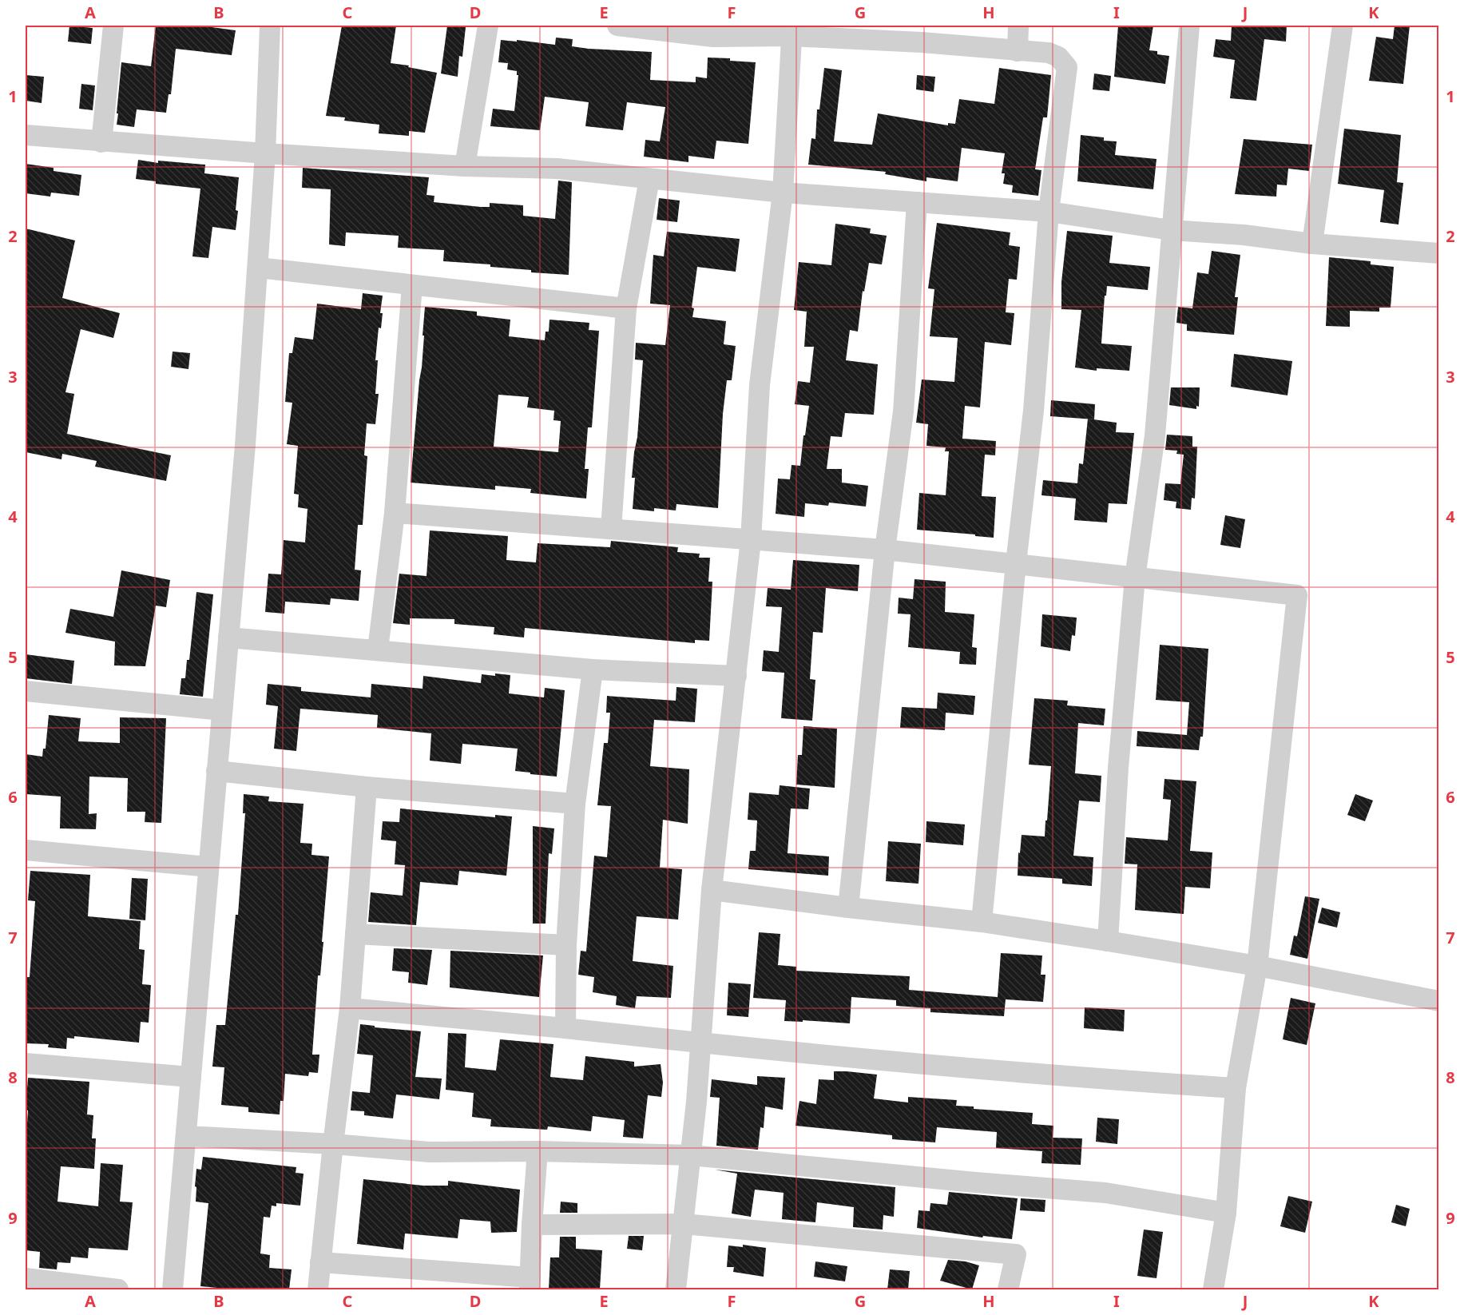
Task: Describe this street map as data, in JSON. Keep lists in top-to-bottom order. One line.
{"grid":{"columns":["A","B","C","D","E","F","G","H","I","J","K"],"rows":["1","2","3","4","5","6","7","8","9"]}}
